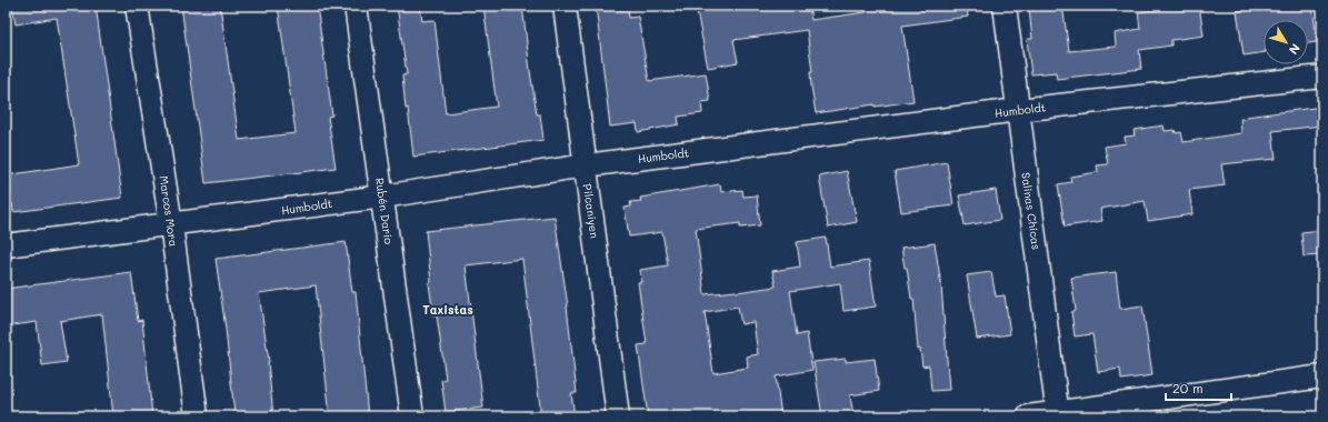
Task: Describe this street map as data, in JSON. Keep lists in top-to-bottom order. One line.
{"streets":{"street":["Humboldt","Marcos Mora","Rubén Darío","Pilcaniyen","Salinas Chicas"]},"crossings":[["Humboldt","Marcos Mora"],["Humboldt","Rubén Darío"],["Humboldt","Pilcaniyen"],["Humboldt","Salinas Chicas"]],"districts":["Taxistas"],"scale_bar":"20 m","north":"bottom right"}
